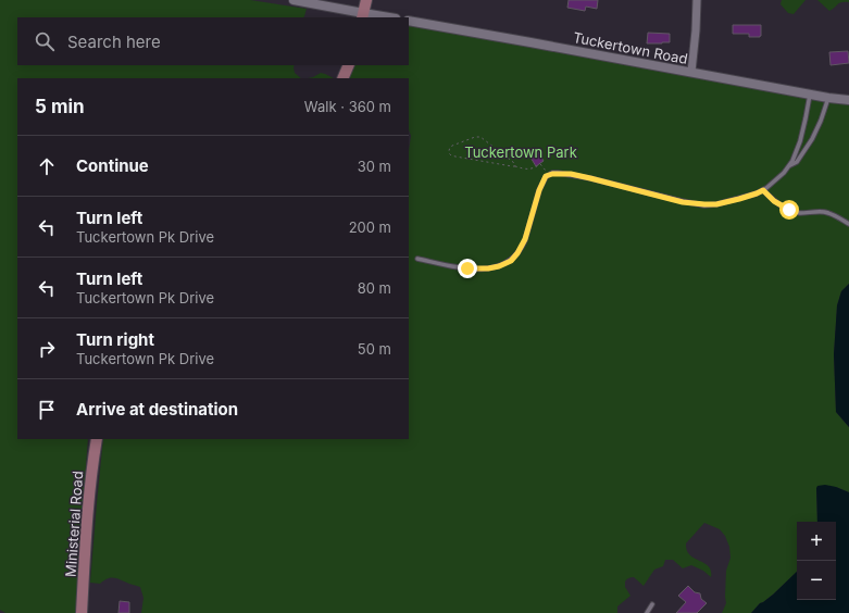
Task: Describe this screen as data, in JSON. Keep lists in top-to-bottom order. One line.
{"streets":{"main road":["Ministerial Road"],"street":["Tuckertown Road"]},"parks":["Tuckertown Park"],"page":{"search":"Search here","heading":["5 min","Walk · 360 m"],"list":[["Continue","30 m"],["Turn left","Tuckertown Pk Drive","200 m"],["Turn left","Tuckertown Pk Drive","80 m"],["Turn right","Tuckertown Pk Drive","50 m"],"Arrive at destination"],"map_buttons":["+","−"]}}
